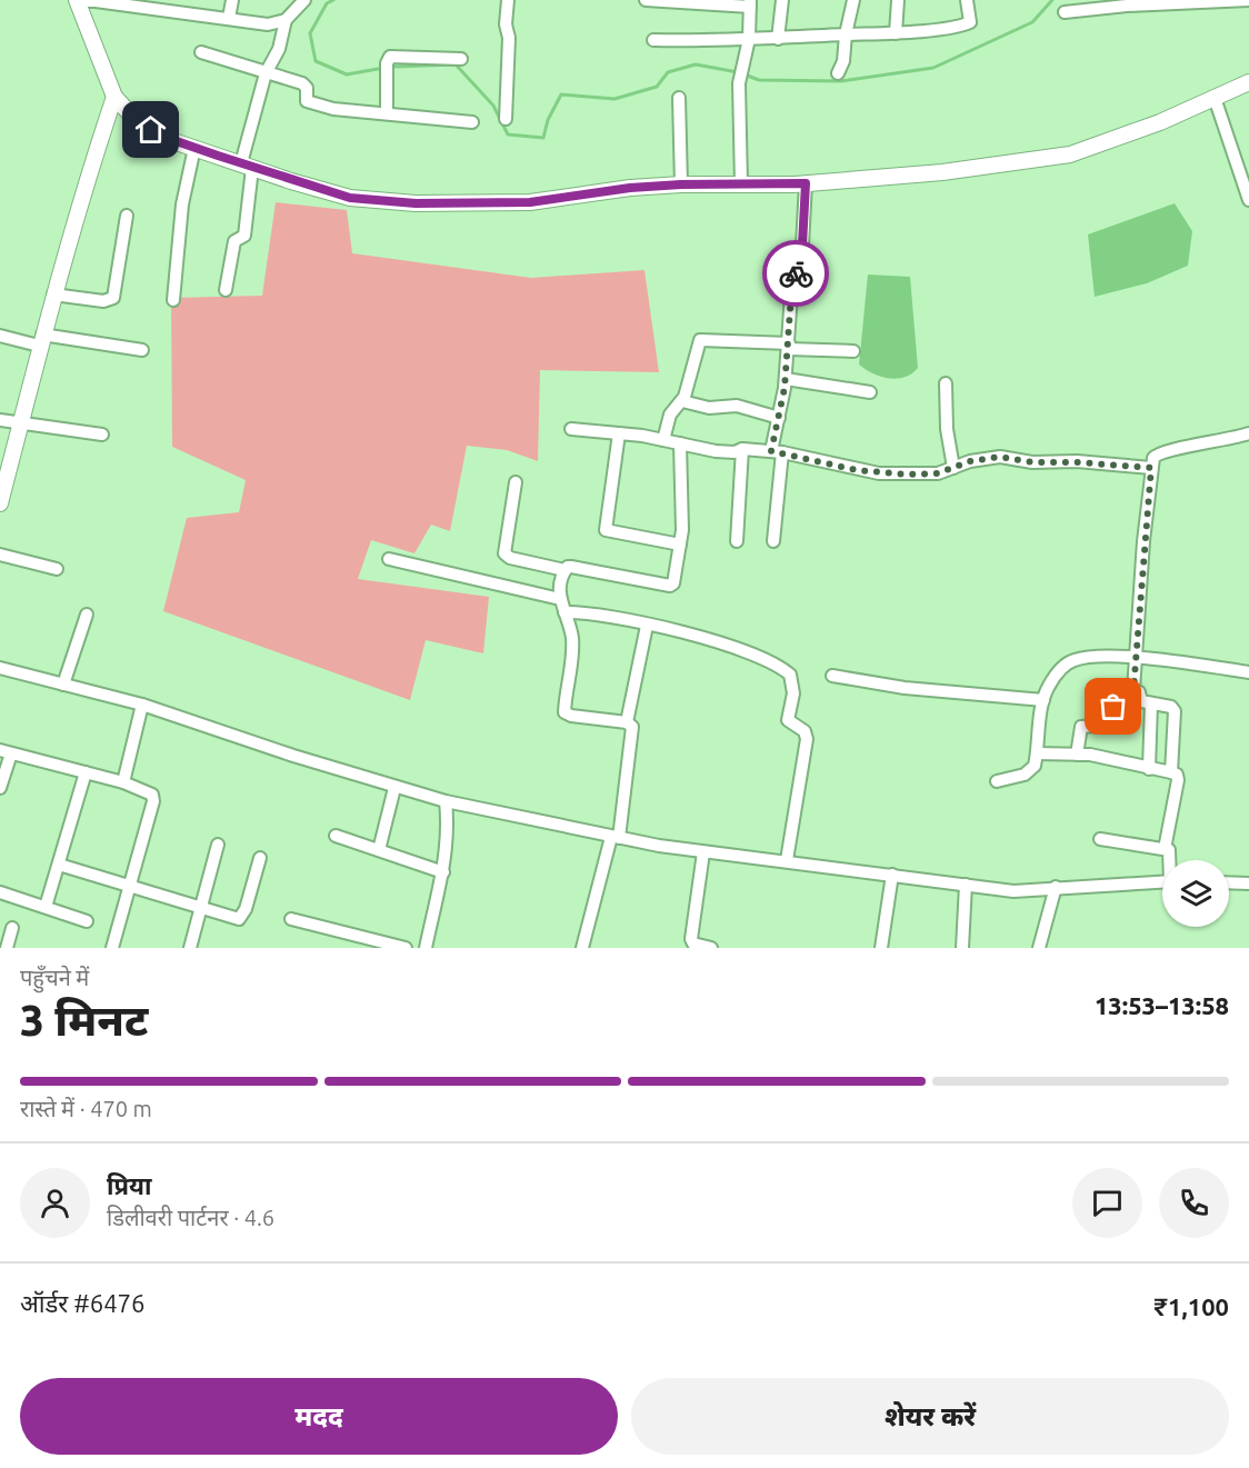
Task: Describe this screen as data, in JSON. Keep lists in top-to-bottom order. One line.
{"page":{"heading":["3 मिनट","पहुँचने में","13:53–13:58"],"panel":["प्रिया","डिलीवरी पार्टनर · 4.6","ऑर्डर #6476","₹1,100"],"bar":"रास्ते में · 470 m","buttons":["मदद","शेयर करें"]}}
